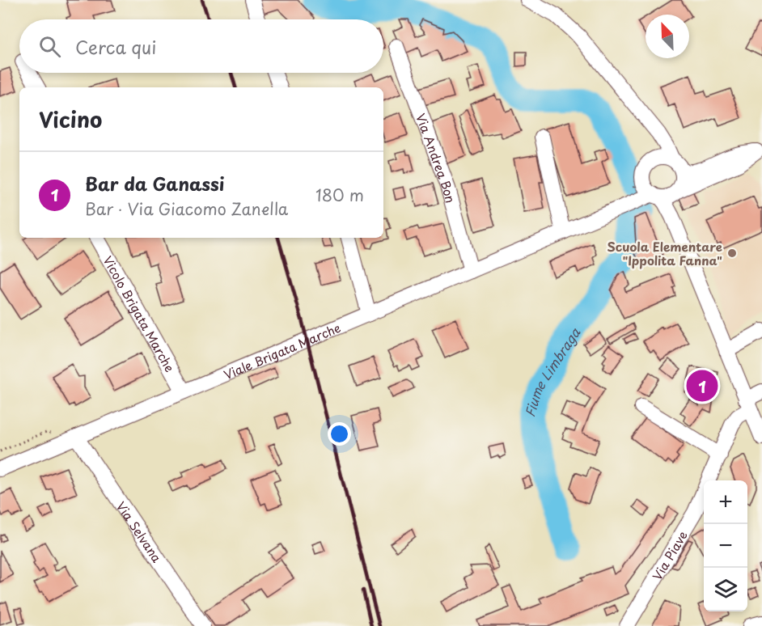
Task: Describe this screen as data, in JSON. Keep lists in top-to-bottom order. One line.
{"streets":{"street":["Via Andrea Bon","Vicolo Brigata Marche","Viale Brigata Marche","Via Selvana","Via Piave"]},"crossings":[["Via Andrea Bon","Viale Brigata Marche"],["Vicolo Brigata Marche","Viale Brigata Marche"],["Viale Brigata Marche","Via Selvana"]],"water":["Fiume Limbraga"],"places":["Scuola Elementare \"Ippolita Fanna\""],"north":"top left","page":{"search":"Cerca qui","heading":"Vicino","list":[{"mark":"1","name":"Bar da Ganassi","note":"Bar · Via Giacomo Zanella","value":"180 m"}],"pins":"1","map_buttons":["+","−"]}}
